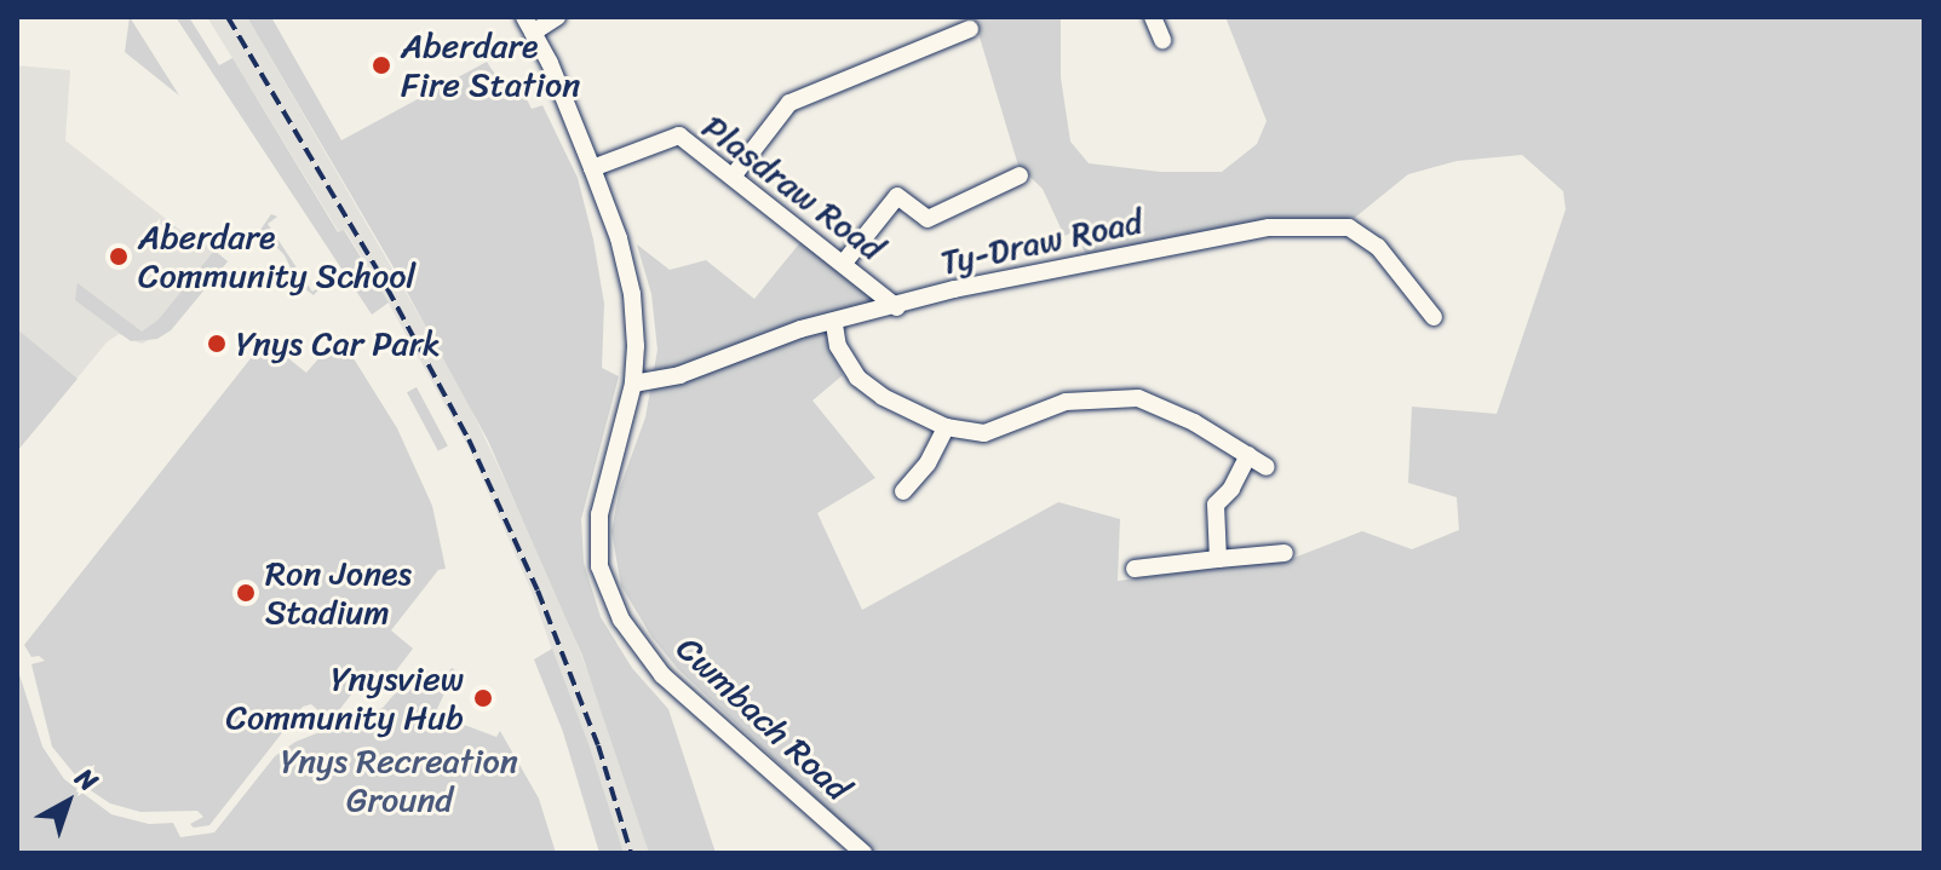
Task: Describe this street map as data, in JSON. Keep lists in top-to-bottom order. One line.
{"streets":{"street":["Plasdraw Road","Ty-Draw Road","Cwmbach Road"]},"crossings":[["Plasdraw Road","Ty-Draw Road"],["Plasdraw Road","Cwmbach Road"],["Ty-Draw Road","Cwmbach Road"]],"parks":["Ynys Recreation Ground"],"places":["Aberdare Fire Station","Aberdare Community School","Ynys Car Park","Ron Jones Stadium","Ynysview Community Hub"],"north":"top right"}
